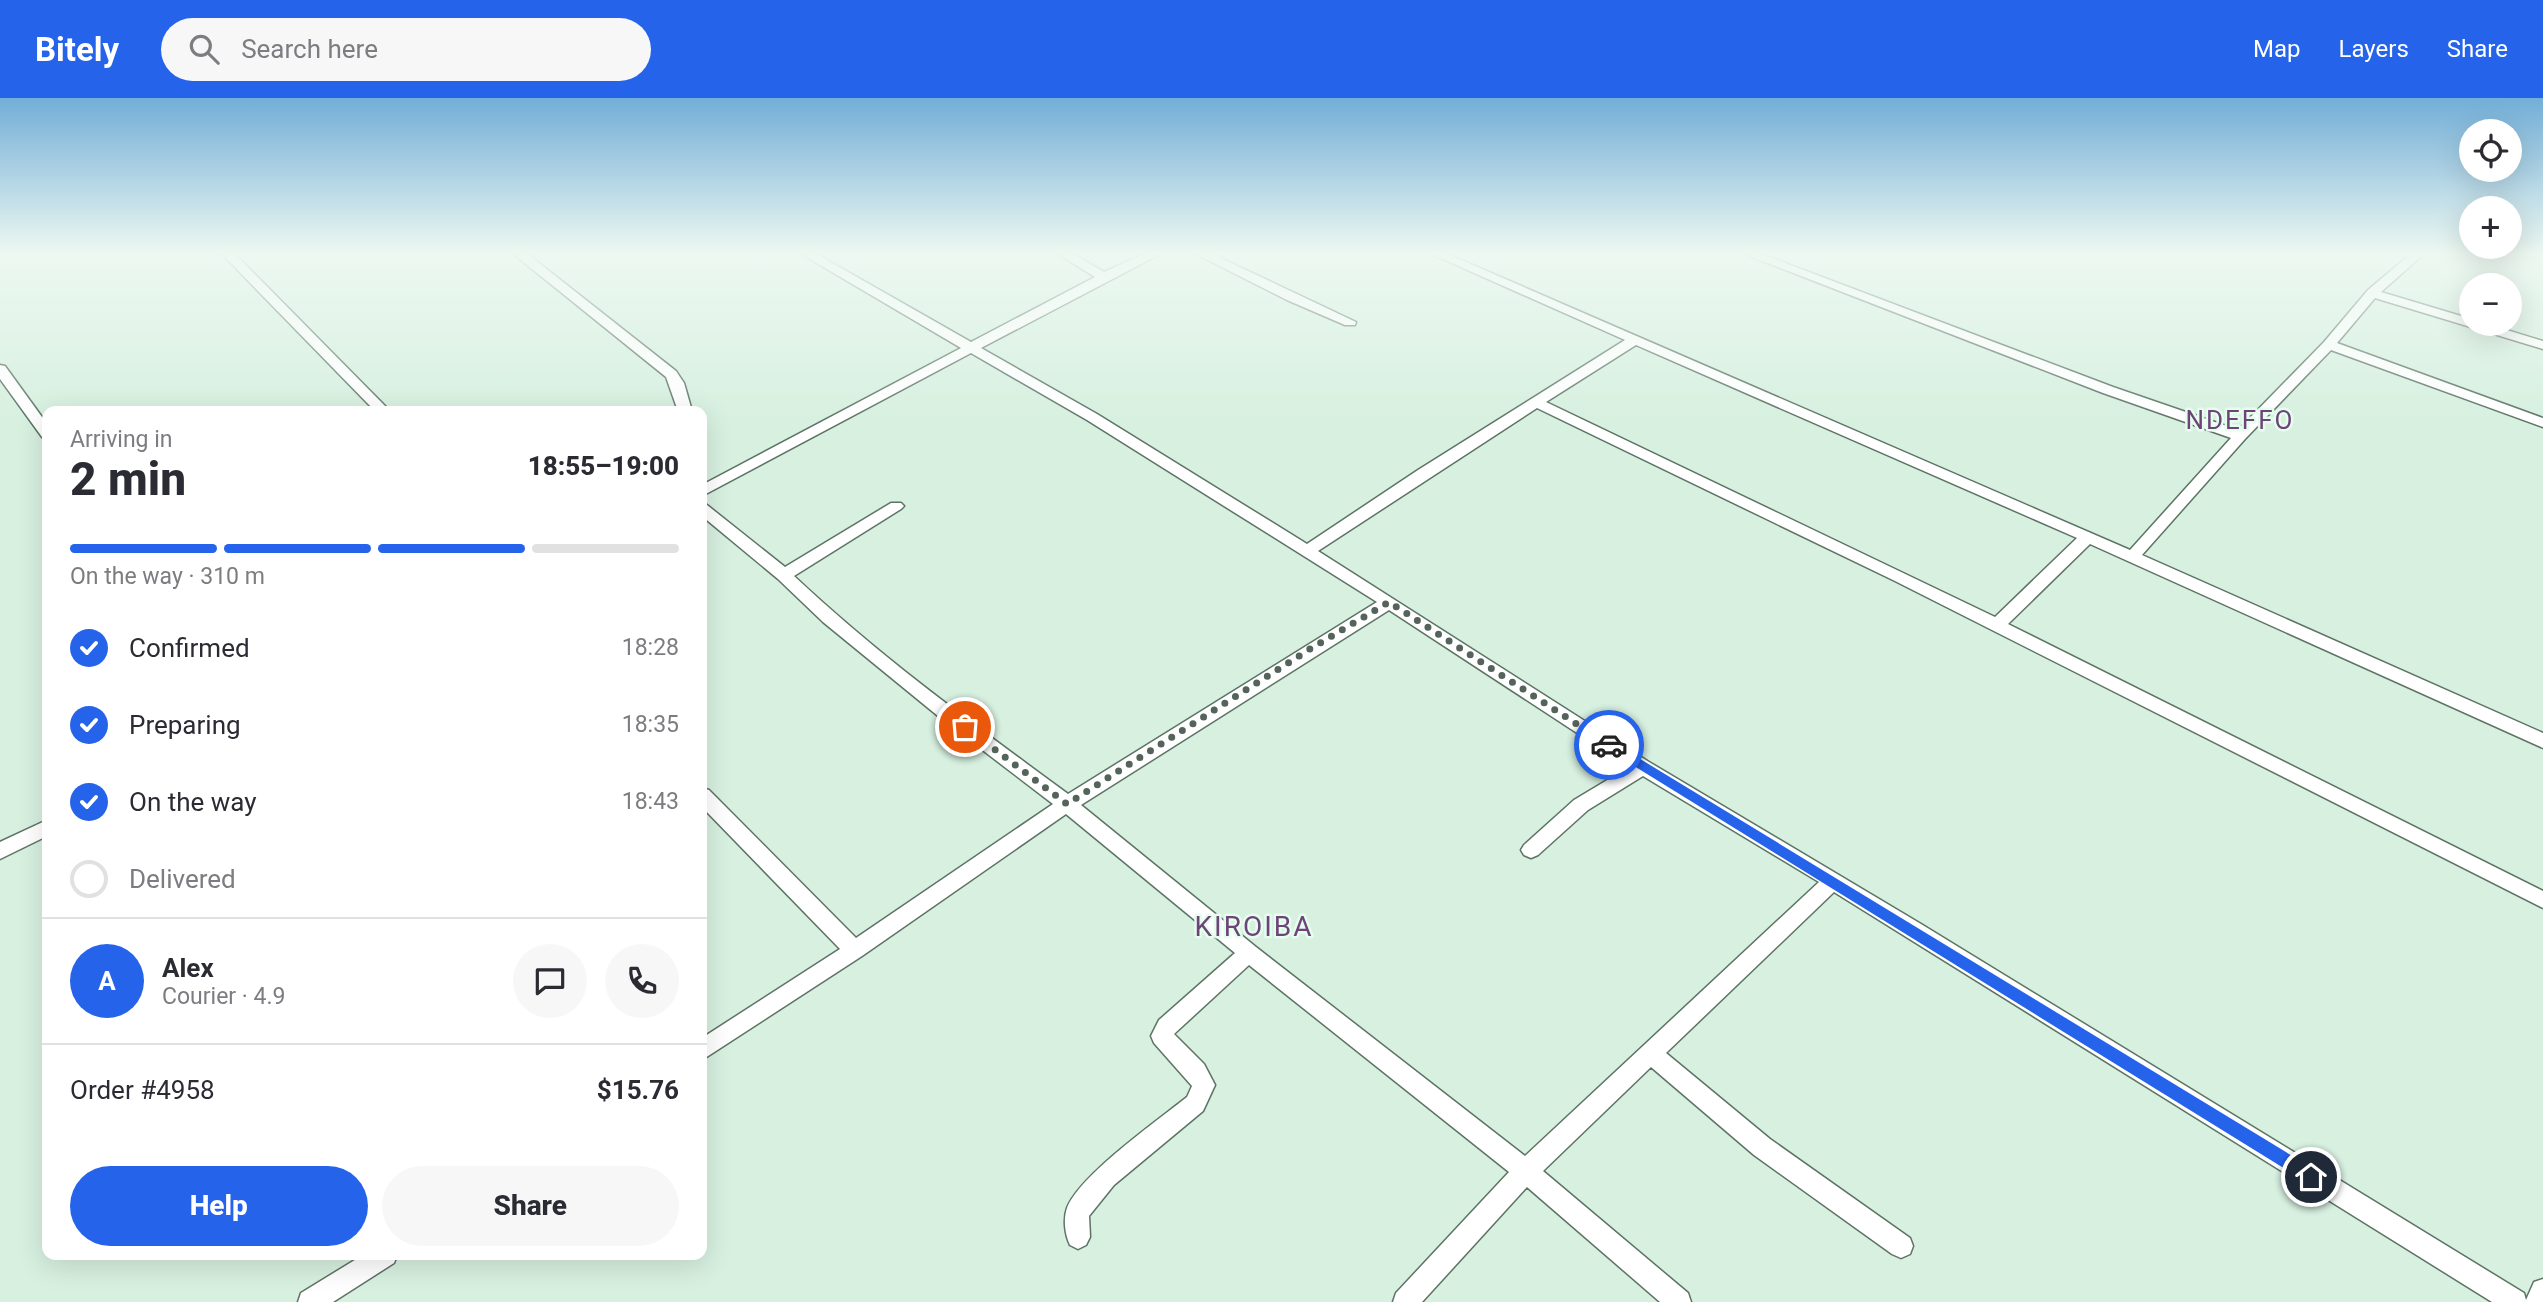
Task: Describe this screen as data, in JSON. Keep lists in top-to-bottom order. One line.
{"districts":["NDEFFO","KIROIBA"],"page":{"header":"Bitely","search":"Search here","nav":["Map","Layers","Share"],"map_buttons":["+","−"],"heading":["2 min","Arriving in","18:55–19:00"],"panel":["Alex","Courier · 4.9","Order #4958","$15.76"],"bar":"On the way · 310 m","list":[["Confirmed","18:28"],["Preparing","18:35"],["On the way","18:43"],"Delivered"],"round":"A","buttons":["Help","Share"]}}
